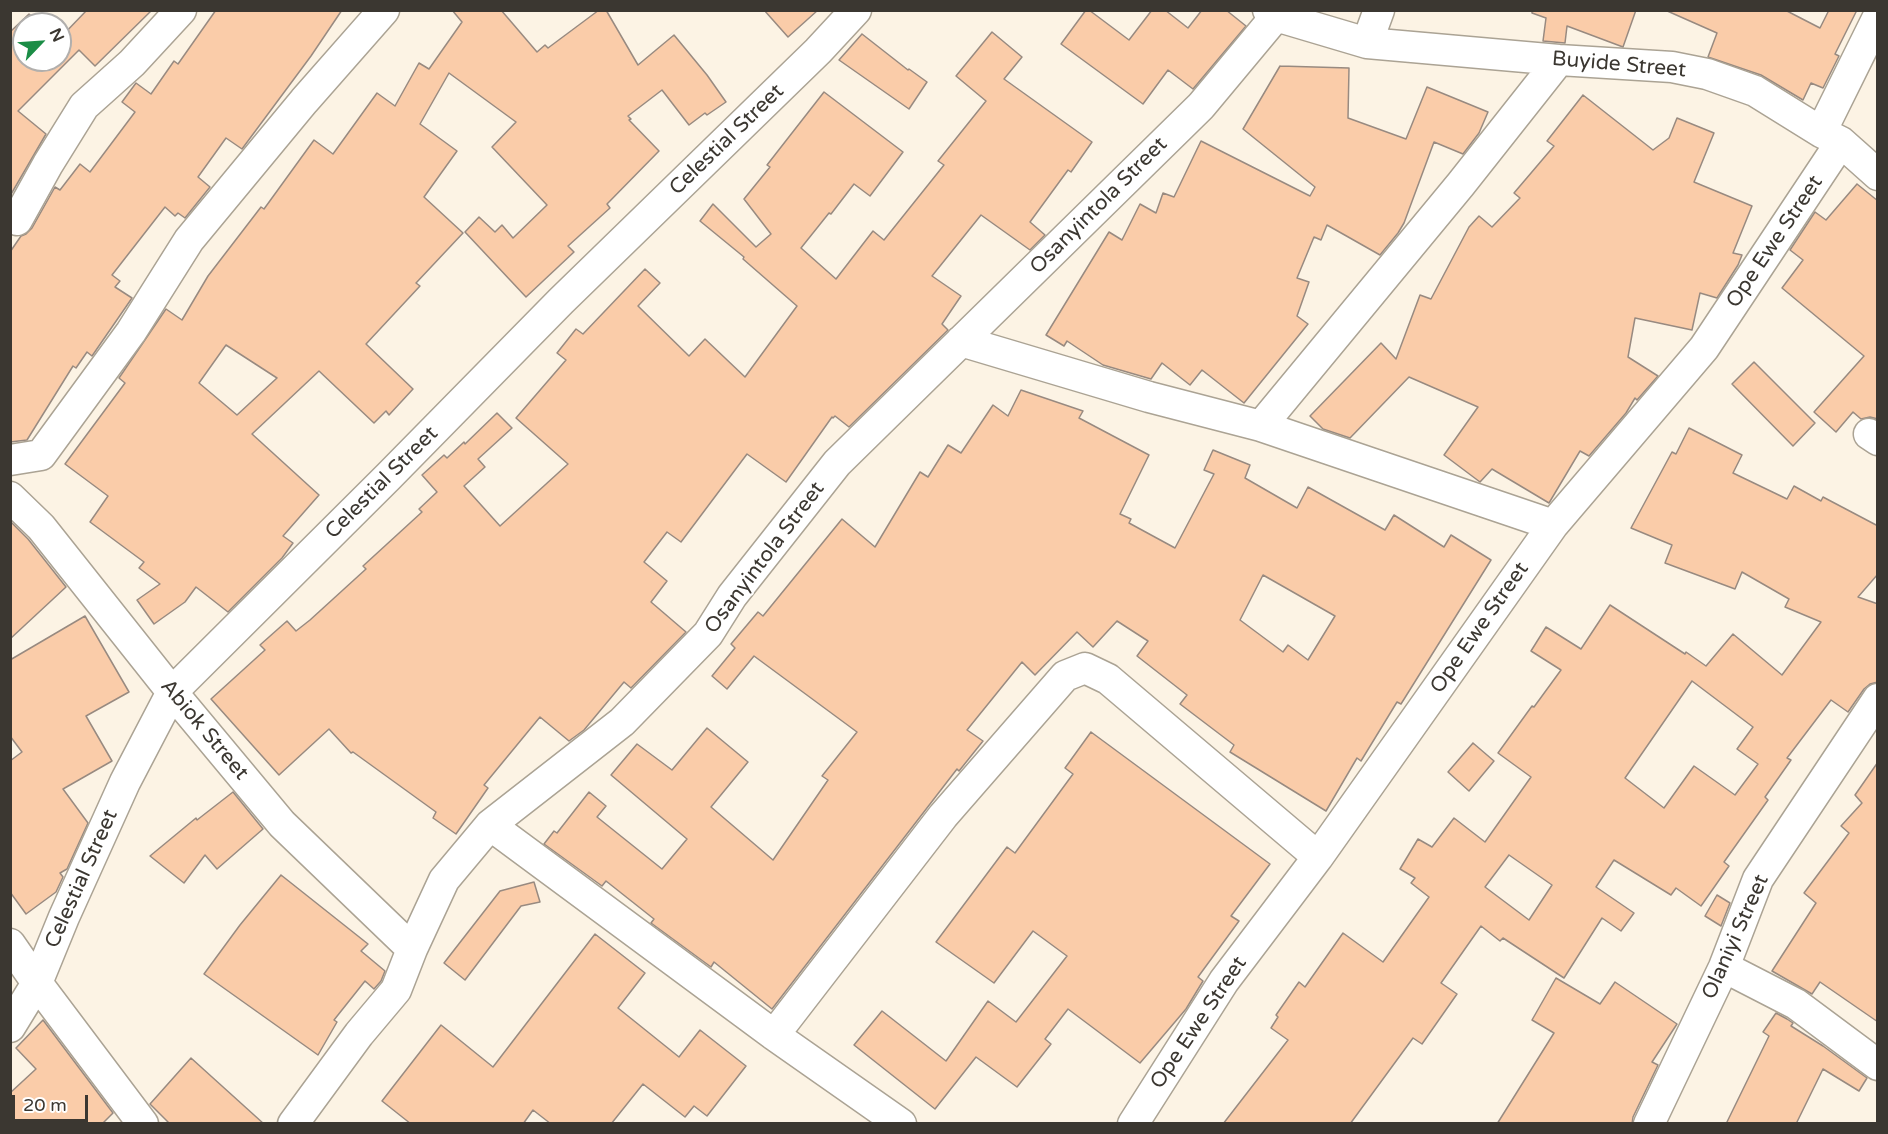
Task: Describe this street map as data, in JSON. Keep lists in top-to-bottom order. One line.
{"streets":{"street":["Buyide Street","Celestial Street","Osanyintola Street","Ope Ewe Street","Abiok Street","Olaniyi Street"]},"crossings":[["Buyide Street","Osanyintola Street"],["Buyide Street","Ope Ewe Street"],["Celestial Street","Abiok Street"],["Osanyintola Street","Abiok Street"]],"scale_bar":"20 m","north":"top right"}
